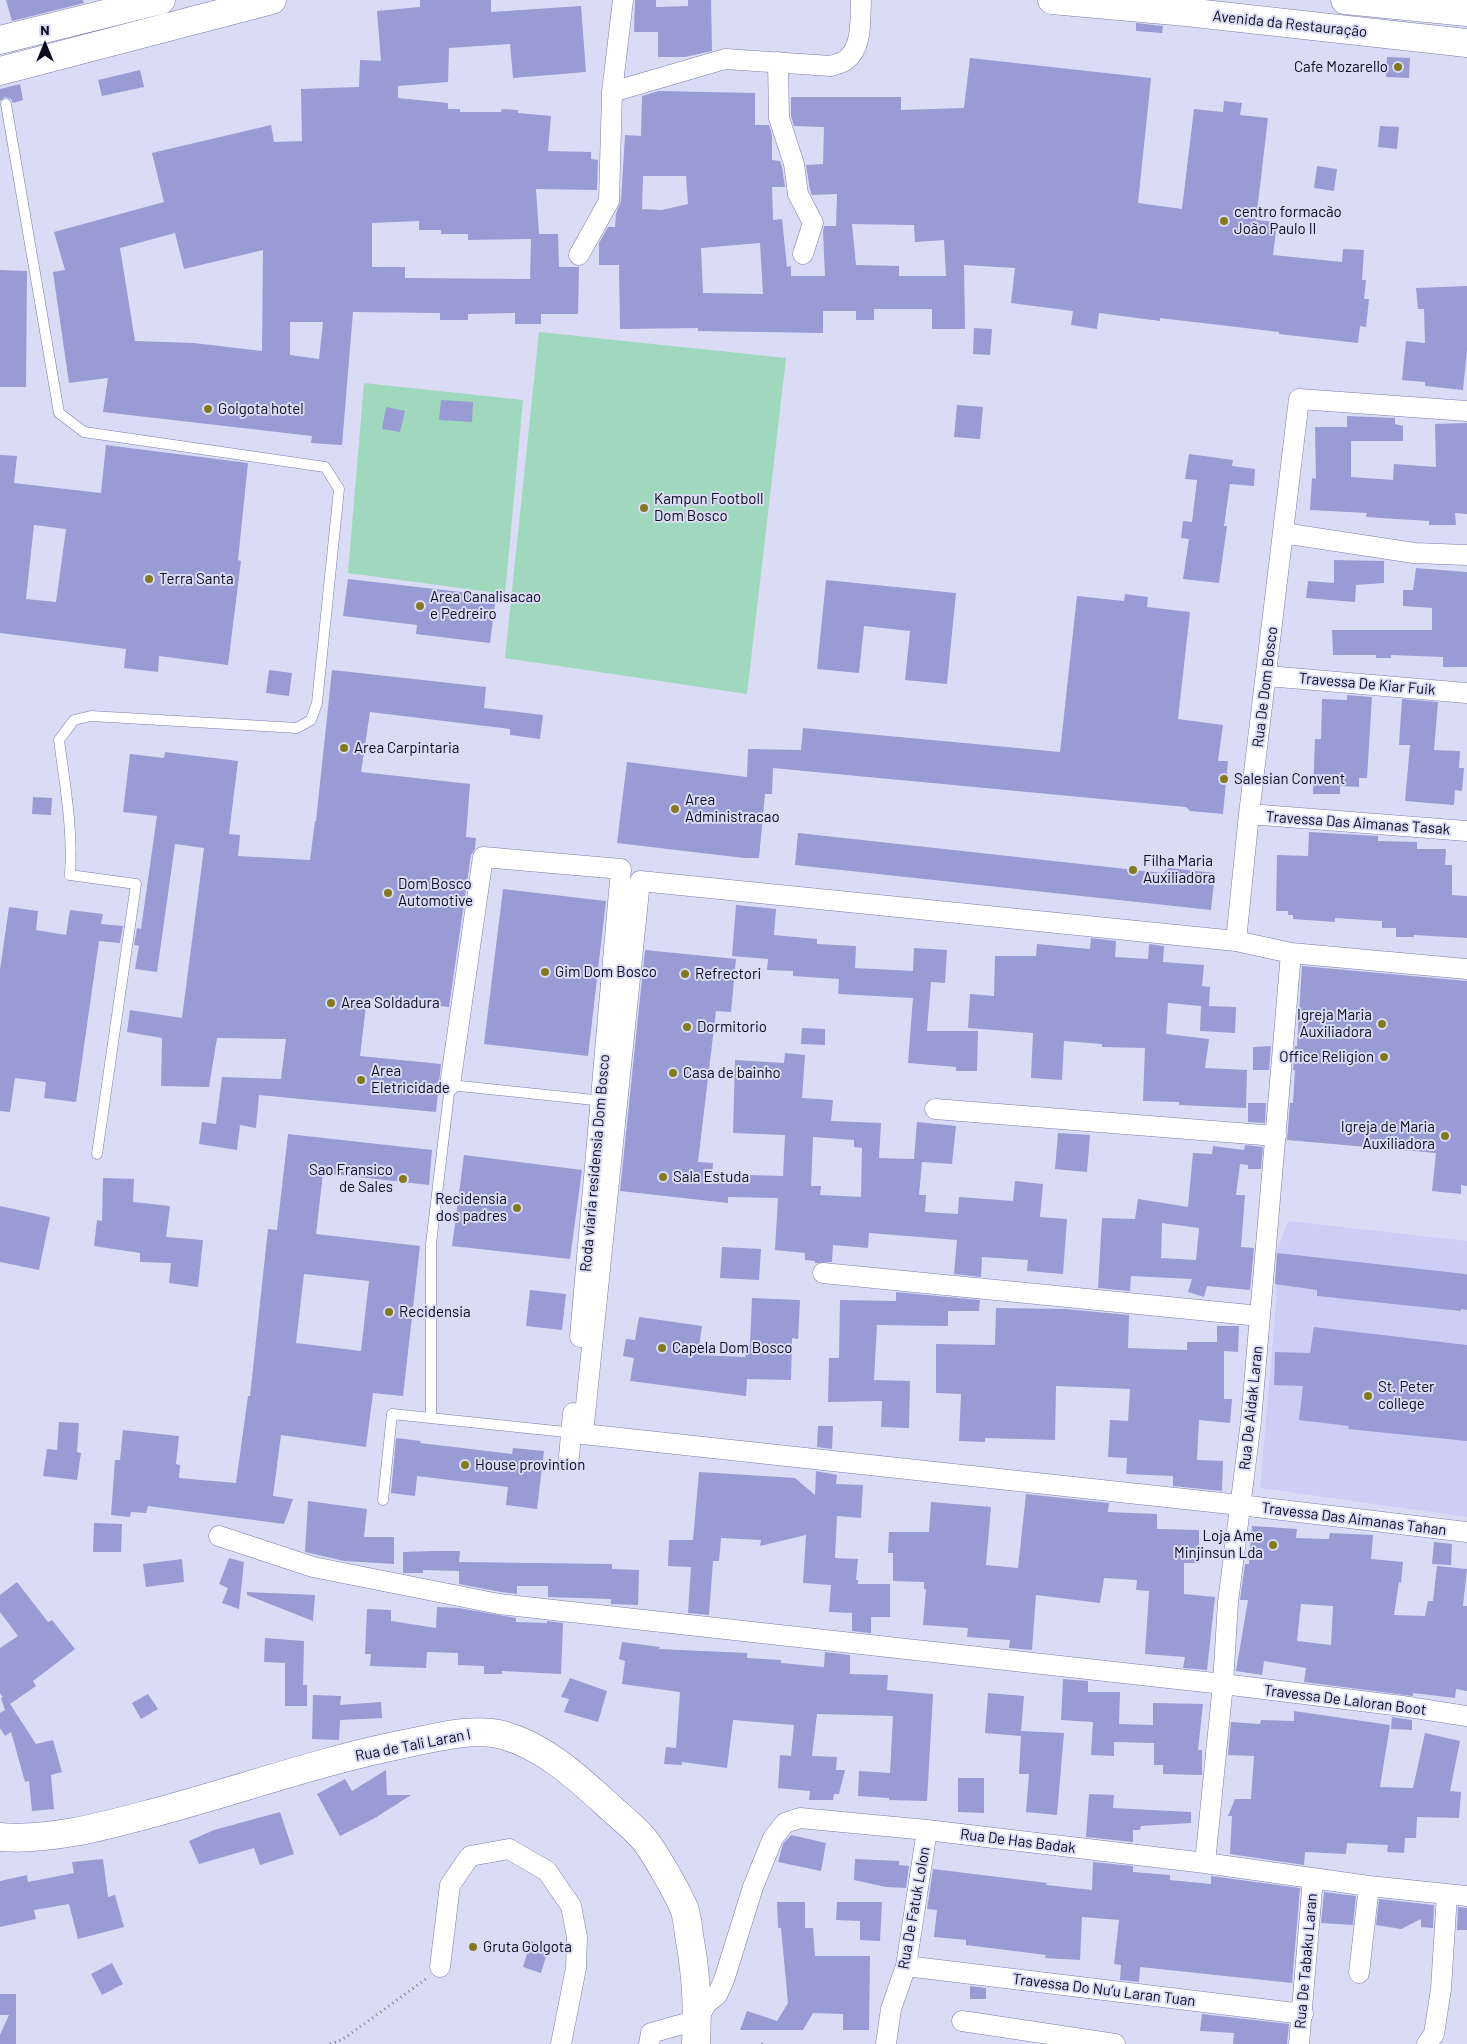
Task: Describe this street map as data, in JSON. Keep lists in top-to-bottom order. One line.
{"streets":{"main road":["Avenida da Restauração","Rua de Tali Laran I"],"street":["Travessa De Kiar Fuik","Rua De Dom Bosco","Travessa Das Aimanas Tasak","Roda viaria residensia Dom Bosco","Rua De Aidak Laran","Travessa Das Aimanas Tahan","Travessa De Laloran Boot","Rua De Has Badak","Rua De Fatuk Lolon","Rua De Tabaku Laran","Travessa Do Nu’u Laran Tuan"]},"crossings":[["Travessa De Kiar Fuik","Rua De Dom Bosco"],["Rua De Dom Bosco","Travessa Das Aimanas Tasak"],["Rua De Aidak Laran","Travessa Das Aimanas Tahan"],["Rua De Aidak Laran","Travessa De Laloran Boot"],["Rua De Aidak Laran","Rua De Has Badak"],["Rua de Tali Laran I","Rua De Has Badak"],["Rua De Has Badak","Rua De Fatuk Lolon"],["Rua De Has Badak","Rua De Tabaku Laran"],["Rua De Fatuk Lolon","Travessa Do Nu’u Laran Tuan"],["Rua De Tabaku Laran","Travessa Do Nu’u Laran Tuan"]],"places":["Cafe Mozarello","centro formacão João Paulo II","Golgota hotel","Kampun Footboll Dom Bosco","Terra Santa","Area Canalisacao e Pedreiro","Area Carpintaria","Salesian Convent","Area Administracao","Filha Maria Auxiliadora","Dom Bosco Automotive","Gim Dom Bosco","Refrectori","Area Soldadura","Igreja Maria Auxiliadora","Dormitorio","Office Religion","Casa de bainho","Area Eletricidade","Igreja de Maria Auxiliadora","Sala Estuda","Sao Fransico de Sales","Recidensia dos padres","Recidensia","Capela Dom Bosco","St. Peter college","House provintion","Loja Ame Minjinsun Lda","Gruta Golgota"],"north":"top"}
